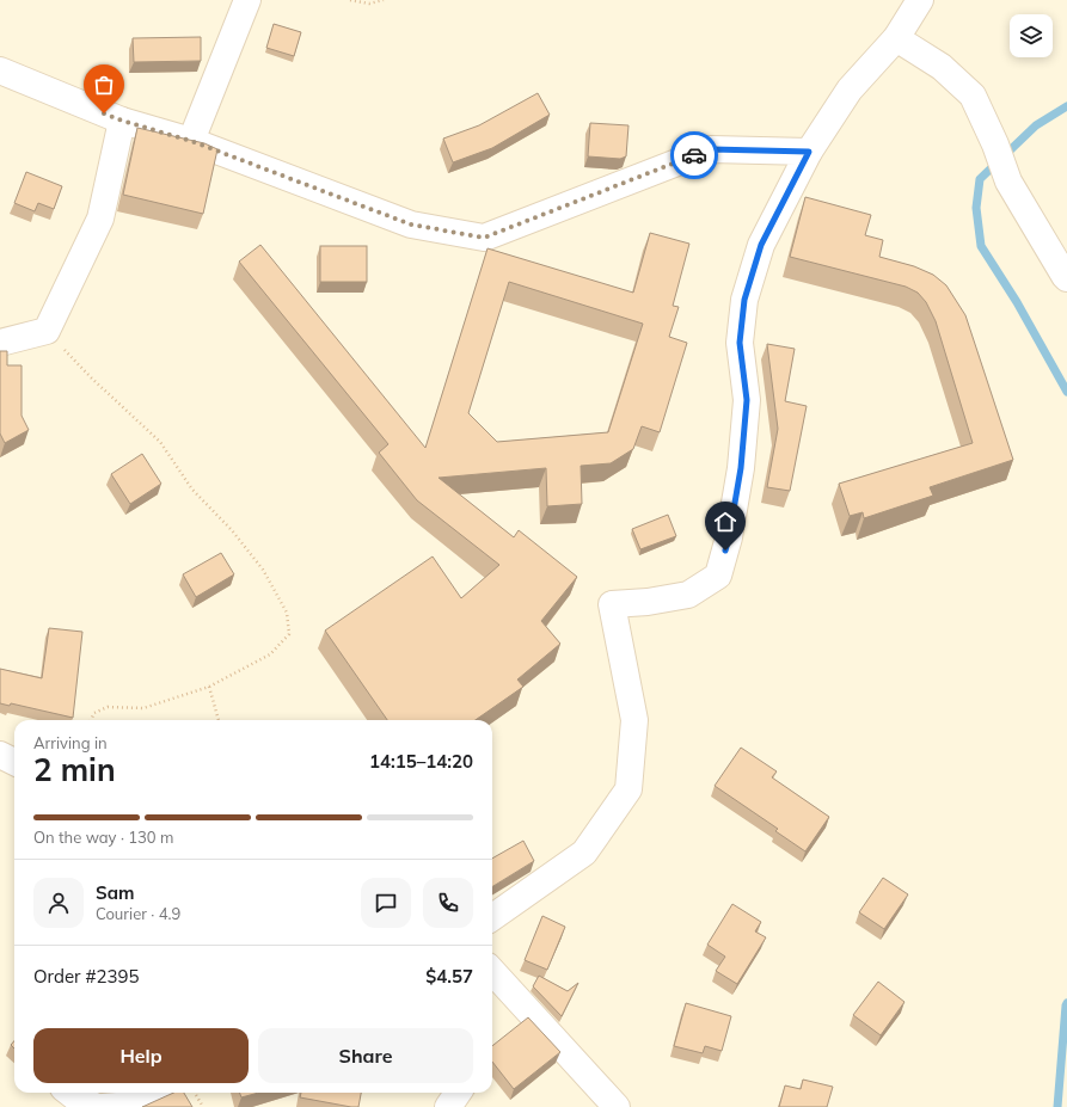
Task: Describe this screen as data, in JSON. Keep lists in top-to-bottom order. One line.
{"page":{"heading":["2 min","Arriving in","14:15–14:20"],"panel":["Sam","Courier · 4.9","Order #2395","$4.57"],"bar":"On the way · 130 m","buttons":["Help","Share"]}}
